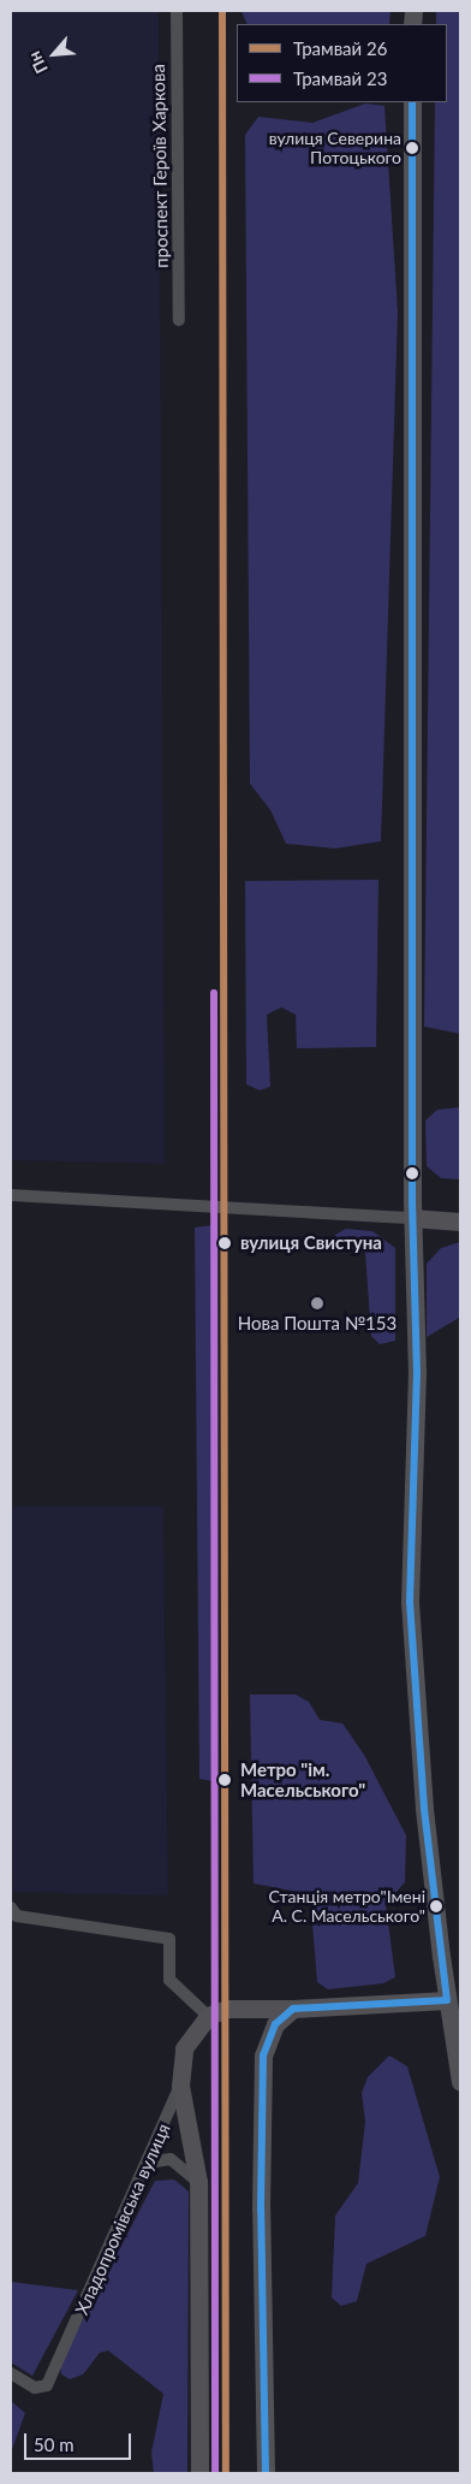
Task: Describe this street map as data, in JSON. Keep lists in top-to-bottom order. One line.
{"streets":{"main road":["Хладопромівська вулиця"],"street":["проспект Героїв Харкова"]},"places":["вулиця Северина Потоцького","вулиця Свистуна","Нова Пошта №153","Метро \"ім. Масельського\"","Станція метро\"Імені А. С. Масельського\""],"lines":["tram line 26","tram line 23"],"legend":["Трамвай 26","Трамвай 23"],"scale_bar":"50 m","north":"bottom left"}
